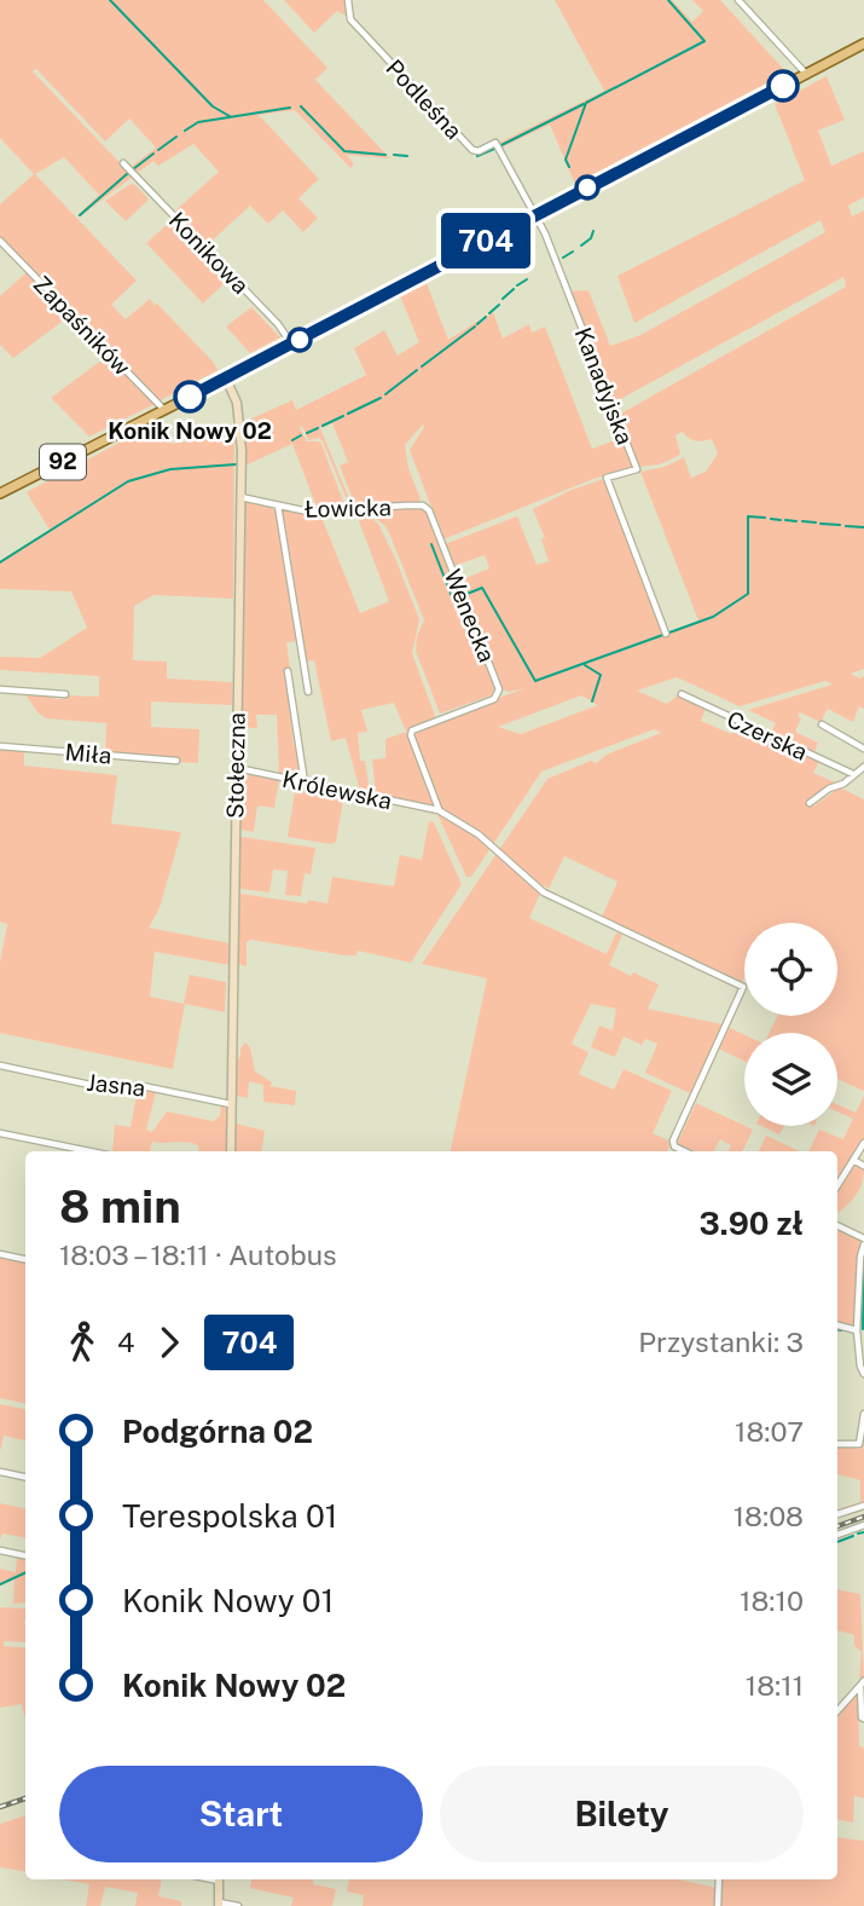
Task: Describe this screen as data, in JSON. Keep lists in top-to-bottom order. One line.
{"streets":{"main road":["92"],"street":["Podleśna","Konikowa","Zapaśników","Kanadyjska","Łowicka","Wenecka","Czerska","Miła","Stołeczna","Królewska","Jasna"]},"crossings":[["Podleśna","Kanadyjska"],["Podleśna","92"],["Konikowa","92"],["Zapaśników","92"],["Kanadyjska","92"],["92","Stołeczna"],["Łowicka","Wenecka"],["Łowicka","Stołeczna"],["Wenecka","Królewska"],["Stołeczna","Królewska"],["Stołeczna","Jasna"]],"places":["Konik Nowy 02"],"lines":["bus line 704"],"page":{"on_map":"704","heading":["8 min","18:03 – 18:11 · Autobus","3.90 zł"],"legs":["4","704","Przystanki: 3"],"list":[{"name":"Podgórna 02","value":"18:07"},{"name":"Terespolska 01","value":"18:08"},{"name":"Konik Nowy 01","value":"18:10"},{"name":"Konik Nowy 02","value":"18:11"}],"buttons":["Start","Bilety"]}}
